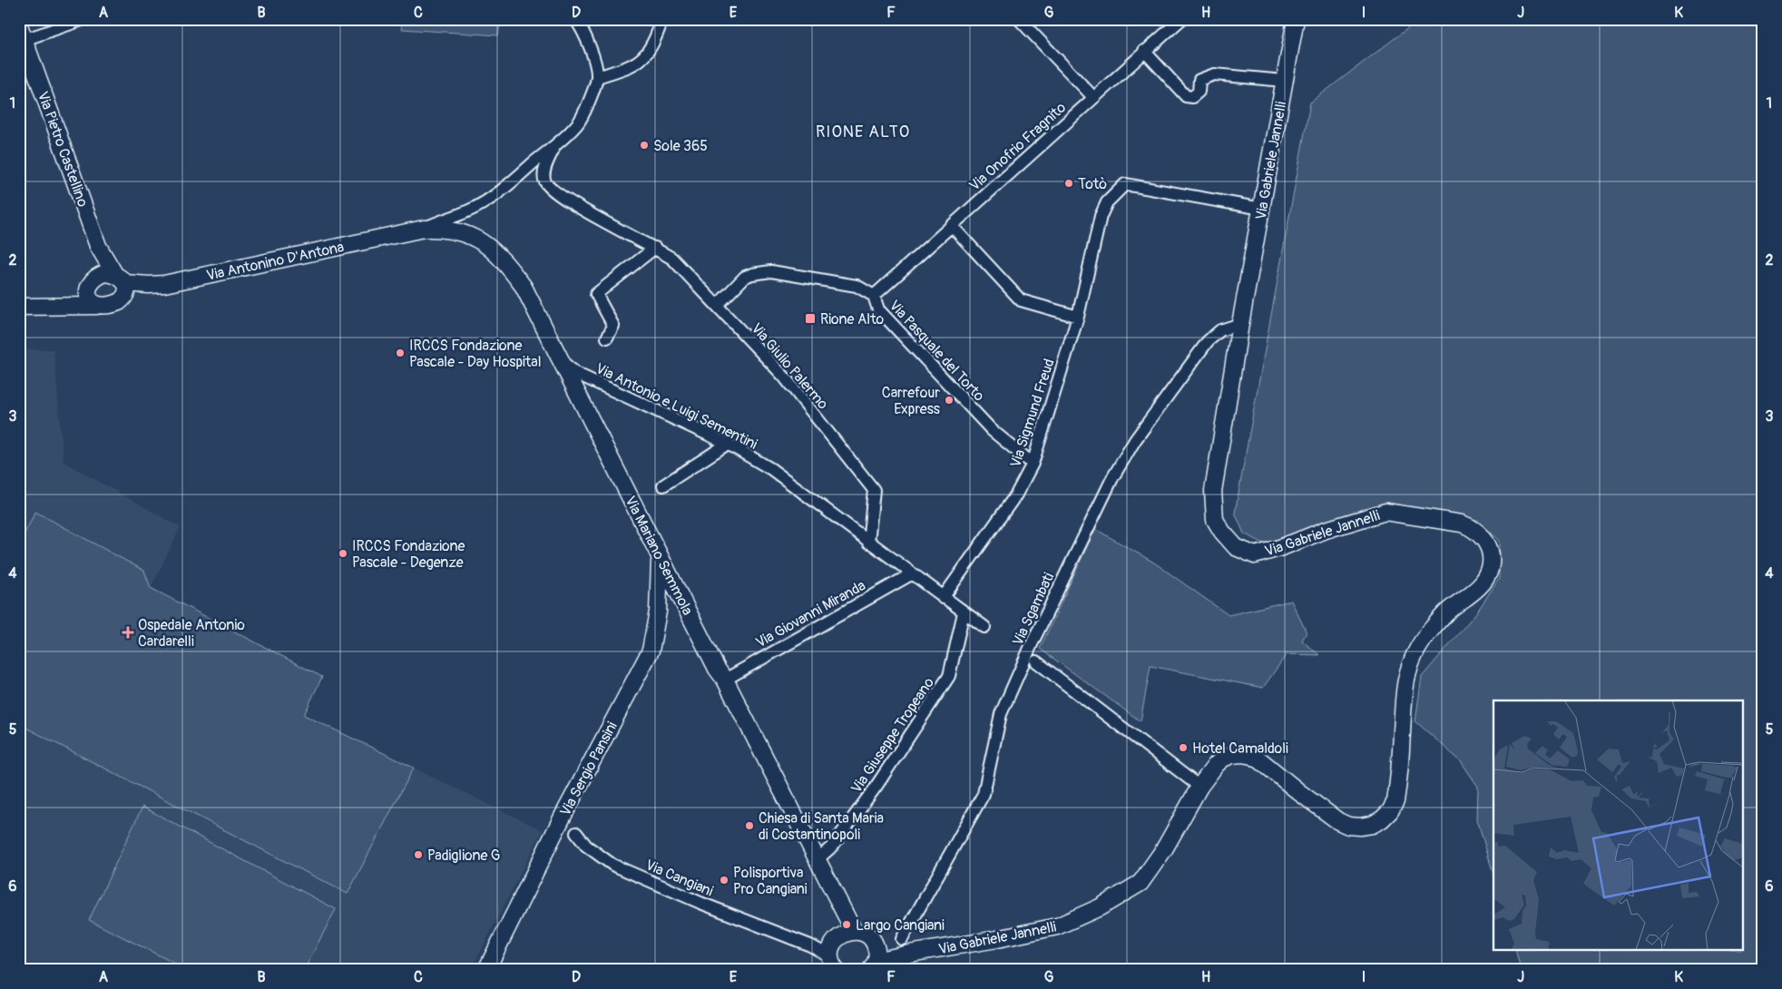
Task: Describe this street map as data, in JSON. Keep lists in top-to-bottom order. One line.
{"streets":{"main road":["Via Pietro Castellino","Via Gabriele Jannelli","Via Antonino D'Antona","Via Mariano Semmola","Via Sergio Pansini"],"street":["Via Onofrio Fragnito","Via Pasquale del Torto","Via Giulio Palermo","Via Antonio e Luigi Sementini","Via Sigmund Freud","Via Sgambati","Via Giovanni Miranda","Via Giuseppe Tropeano","Via Cangiani"]},"crossings":[["Via Onofrio Fragnito","Via Pasquale del Torto"],["Via Pietro Castellino","Via Antonino D'Antona"],["Via Gabriele Jannelli","Via Sigmund Freud"],["Via Gabriele Jannelli","Via Sgambati"],["Via Antonino D'Antona","Via Mariano Semmola"],["Via Pasquale del Torto","Via Giulio Palermo"],["Via Pasquale del Torto","Via Sigmund Freud"],["Via Giulio Palermo","Via Antonio e Luigi Sementini"],["Via Antonio e Luigi Sementini","Via Mariano Semmola"],["Via Mariano Semmola","Via Giovanni Miranda"],["Via Mariano Semmola","Via Giuseppe Tropeano"],["Via Mariano Semmola","Via Sergio Pansini"]],"districts":["RIONE ALTO"],"places":{"other":["Sole 365","Totò","IRCCS Fondazione Pascale - Day Hospital","Carrefour Express","IRCCS Fondazione Pascale - Degenze","Hotel Camaldoli","Chiesa di Santa Maria di Costantinopoli","Padiglione G","Polisportiva Pro Cangiani","Largo Cangiani"],"transit":["Rione Alto"],"health":["Ospedale Antonio Cardarelli"]},"grid":{"columns":["A","B","C","D","E","F","G","H","I","J","K"],"rows":["1","2","3","4","5","6"]}}
